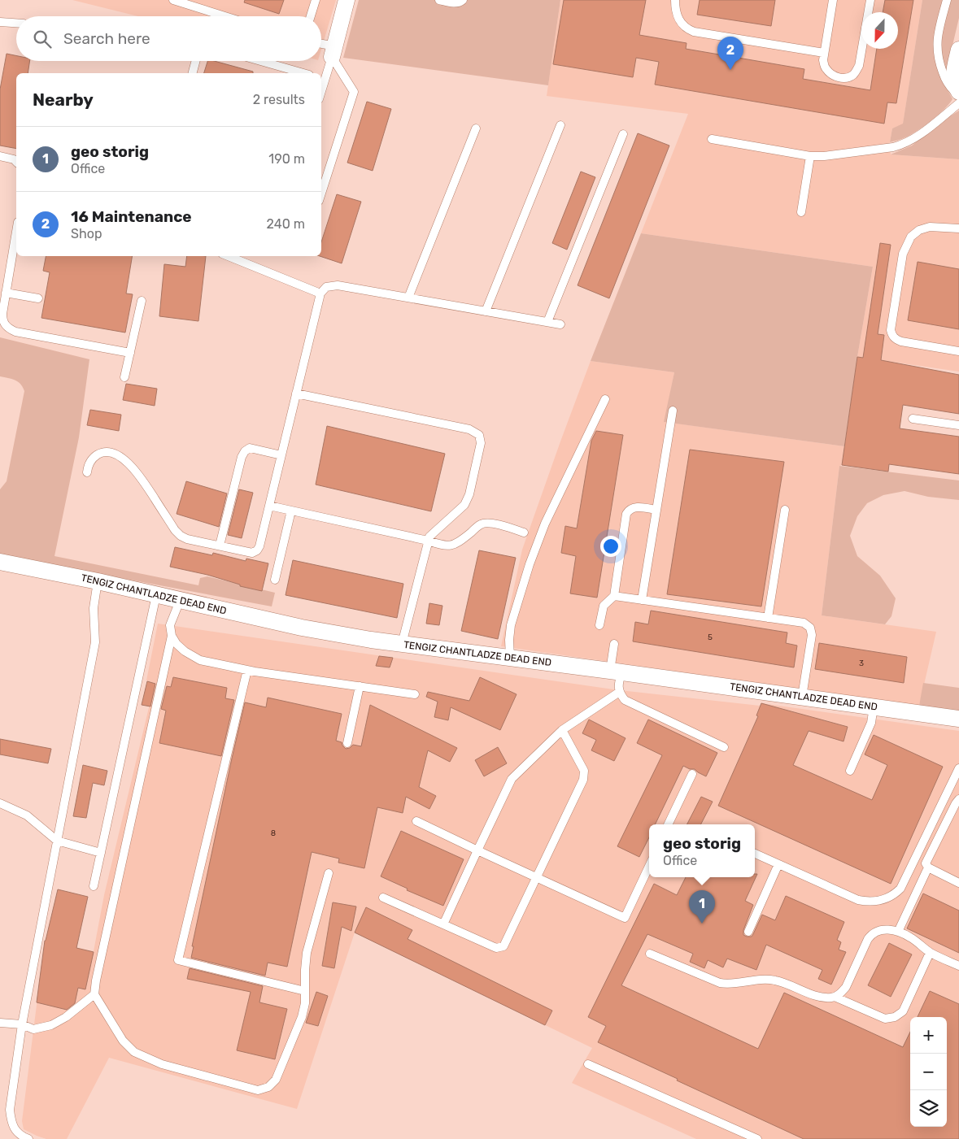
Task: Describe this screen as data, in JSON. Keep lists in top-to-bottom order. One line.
{"streets":{"street":["TENGIZ CHANTLADZE DEAD END"]},"house_numbers":["5","3","8"],"north":"bottom","page":{"search":"Search here","pins":["2","1"],"heading":["Nearby","2 results"],"list":[{"mark":"1","name":"geo storig","note":"Office","value":"190 m"},{"mark":"2","name":"16 Maintenance","note":"Shop","value":"240 m"}],"popup":["geo storig","Office"],"map_buttons":["+","−"]}}
